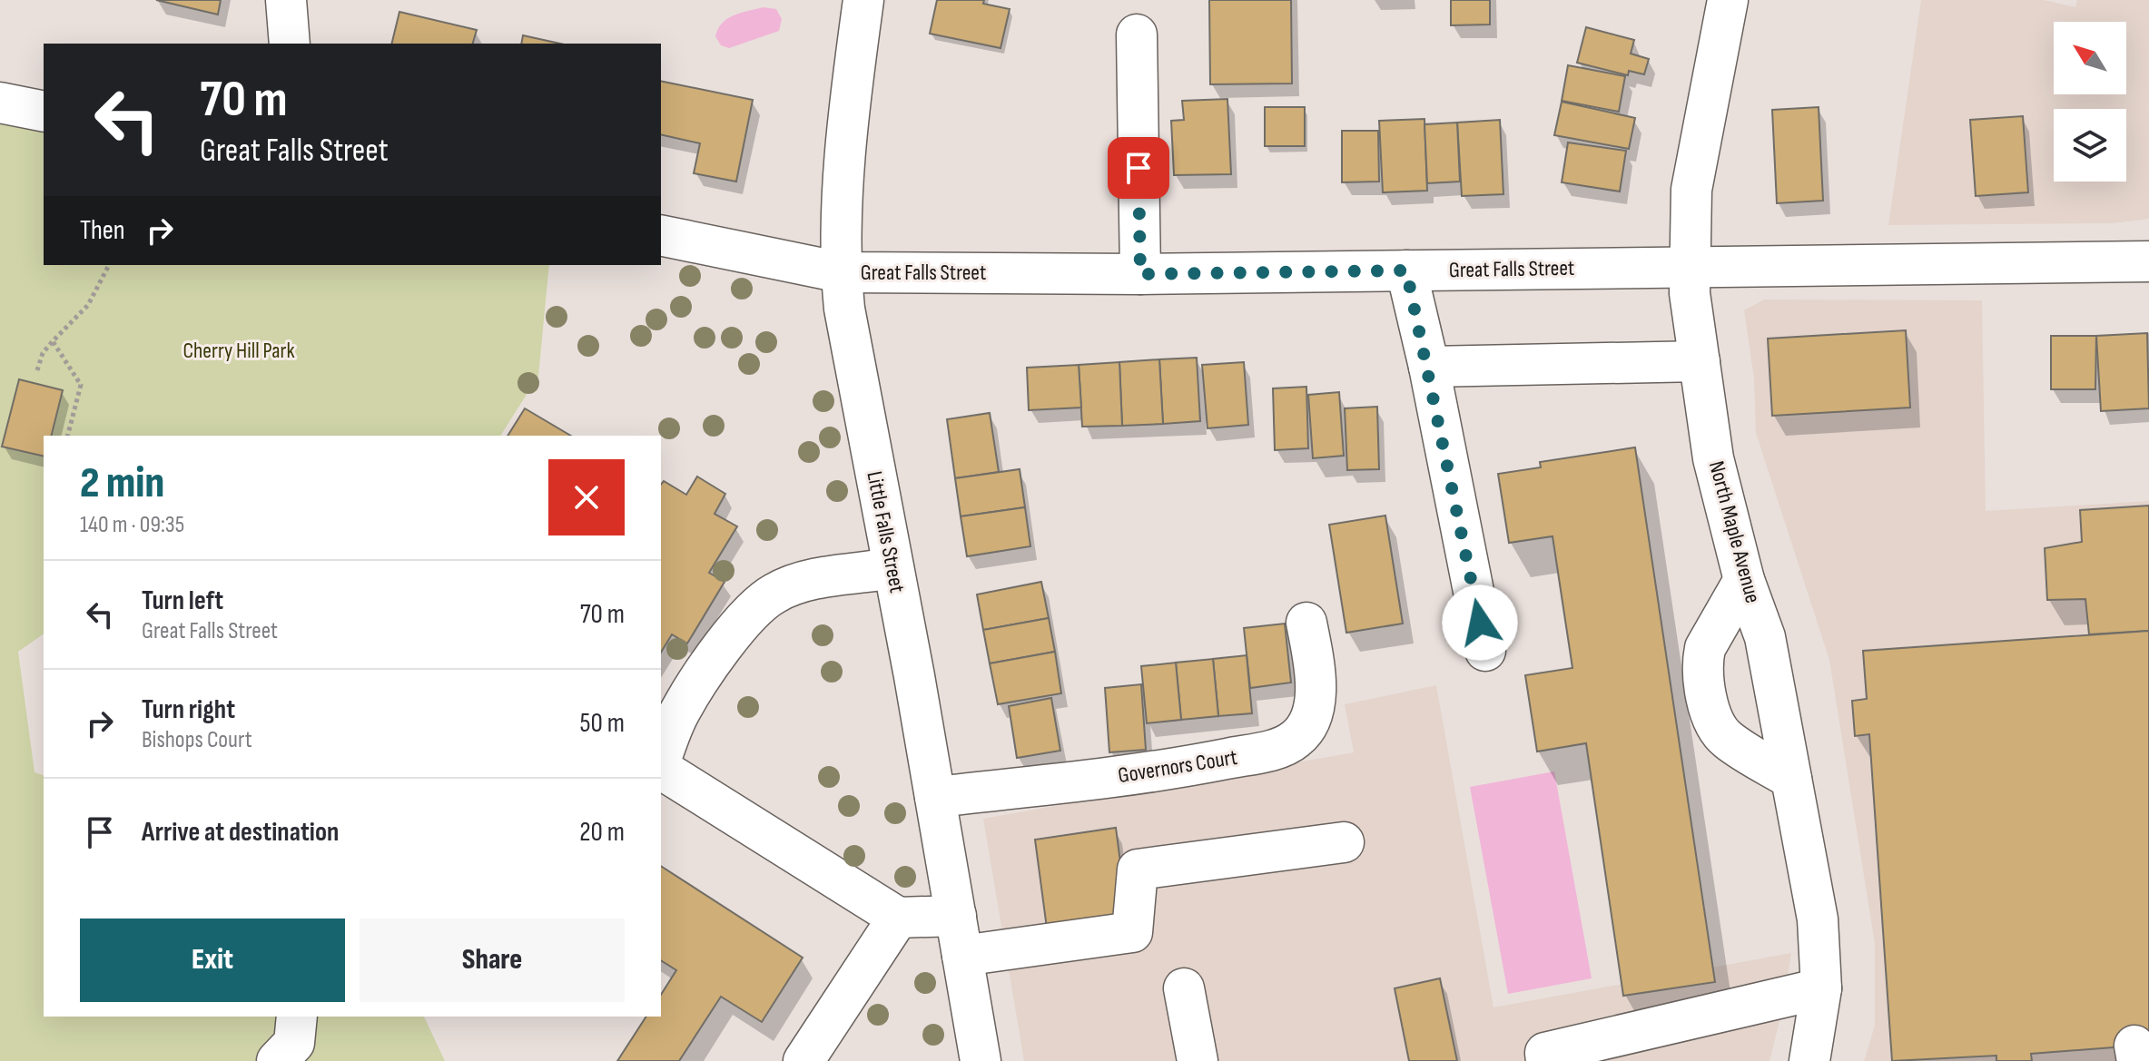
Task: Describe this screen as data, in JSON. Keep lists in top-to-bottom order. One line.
{"streets":{"street":["Great Falls Street","Little Falls Street","North Maple Avenue","Governors Court"]},"crossings":[["Great Falls Street","Little Falls Street"],["Great Falls Street","North Maple Avenue"],["Little Falls Street","Governors Court"]],"parks":["Cherry Hill Park"],"north":"top left","page":{"turn":["70 m","Great Falls Street"],"then":"Then","heading":["2 min","140 m · 09:35"],"list":[{"name":"Turn left","note":"Great Falls Street","value":"70 m"},{"name":"Turn right","note":"Bishops Court","value":"50 m"},{"name":"Arrive at destination","value":"20 m"}],"buttons":["Exit","Share"]}}
